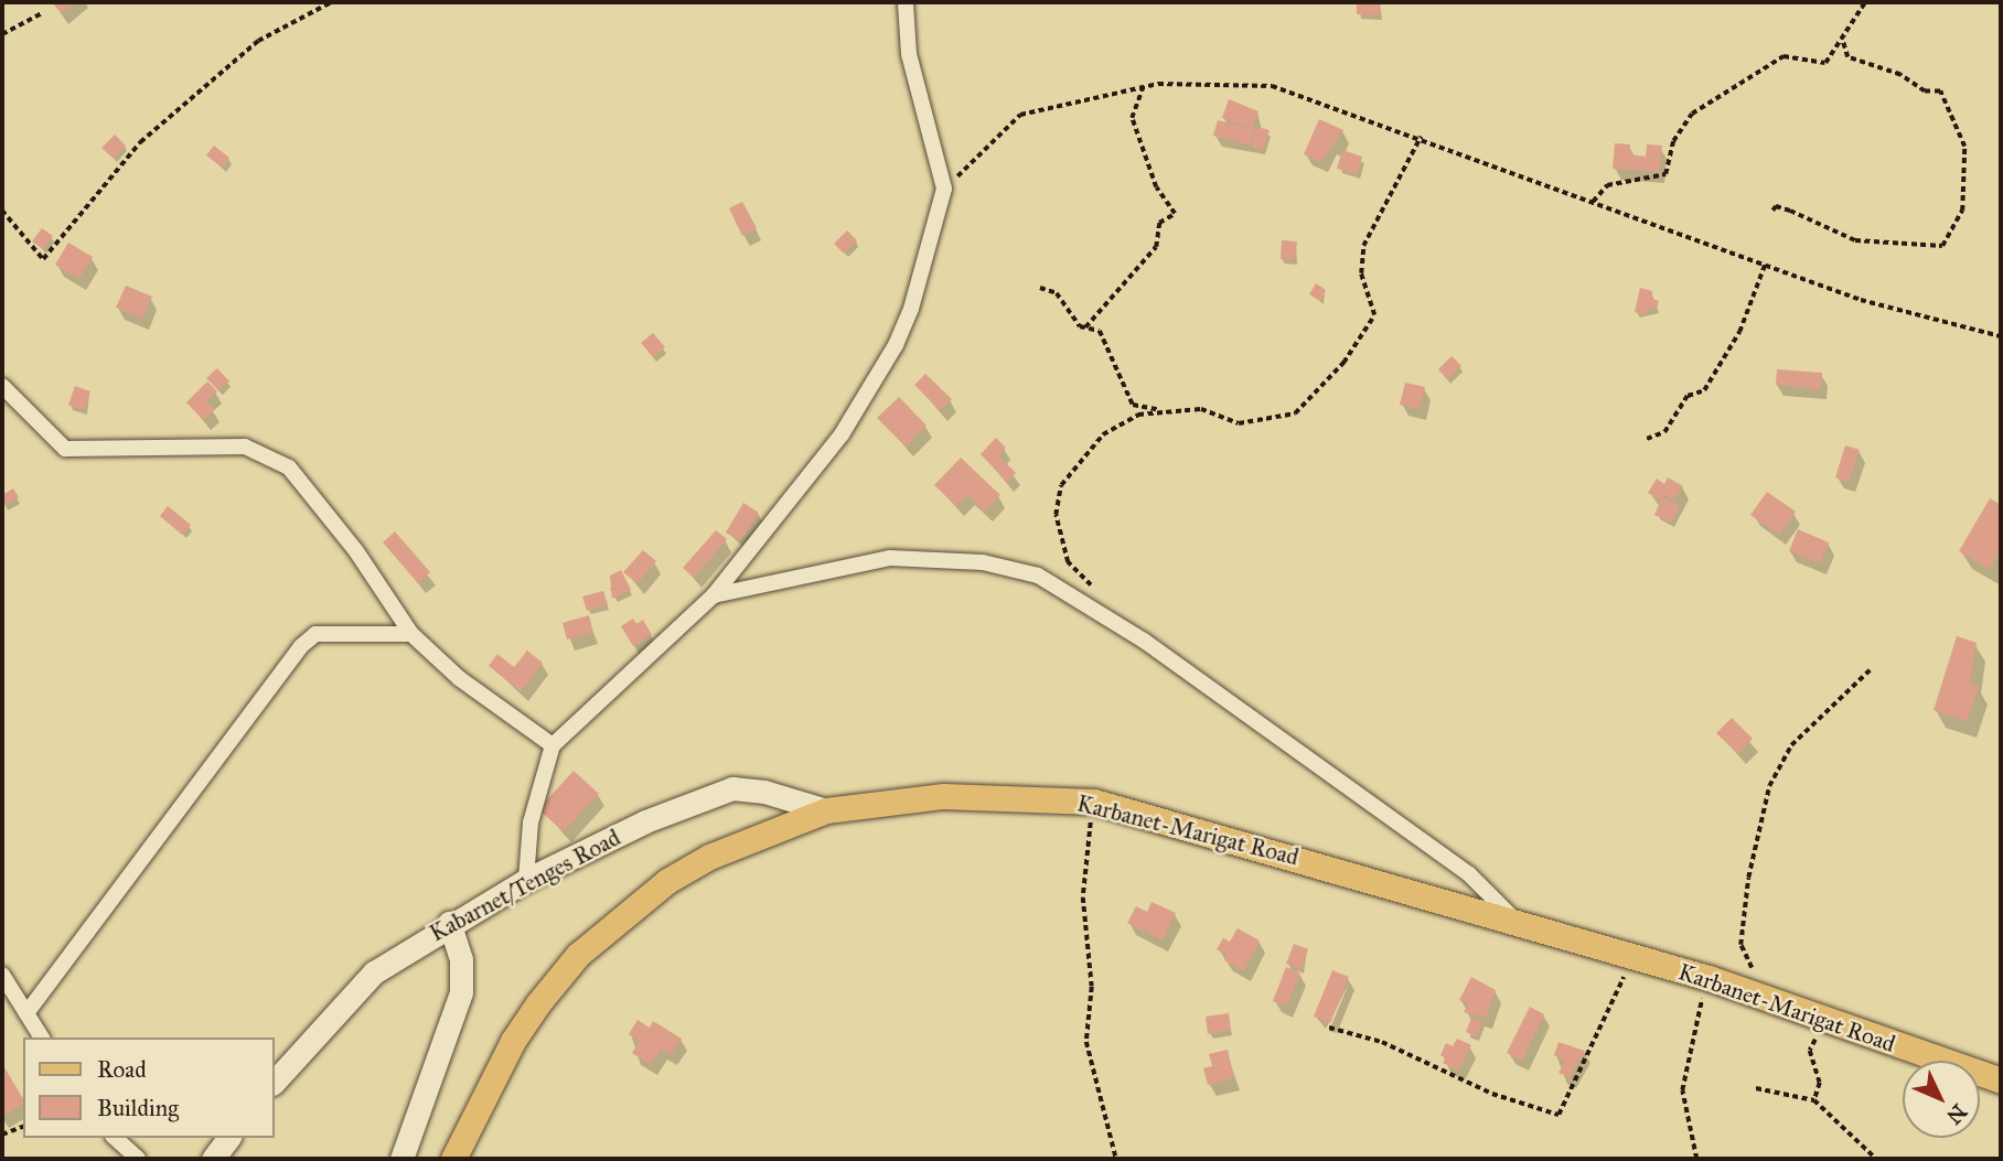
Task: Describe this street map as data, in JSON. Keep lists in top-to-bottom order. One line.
{"streets":{"main road":["Karbanet-Marigat Road"],"street":["Kabarnet/Tenges Road"]},"crossings":[["Karbanet-Marigat Road","Kabarnet/Tenges Road"]],"legend":["Road","Building"],"north":"bottom right"}
